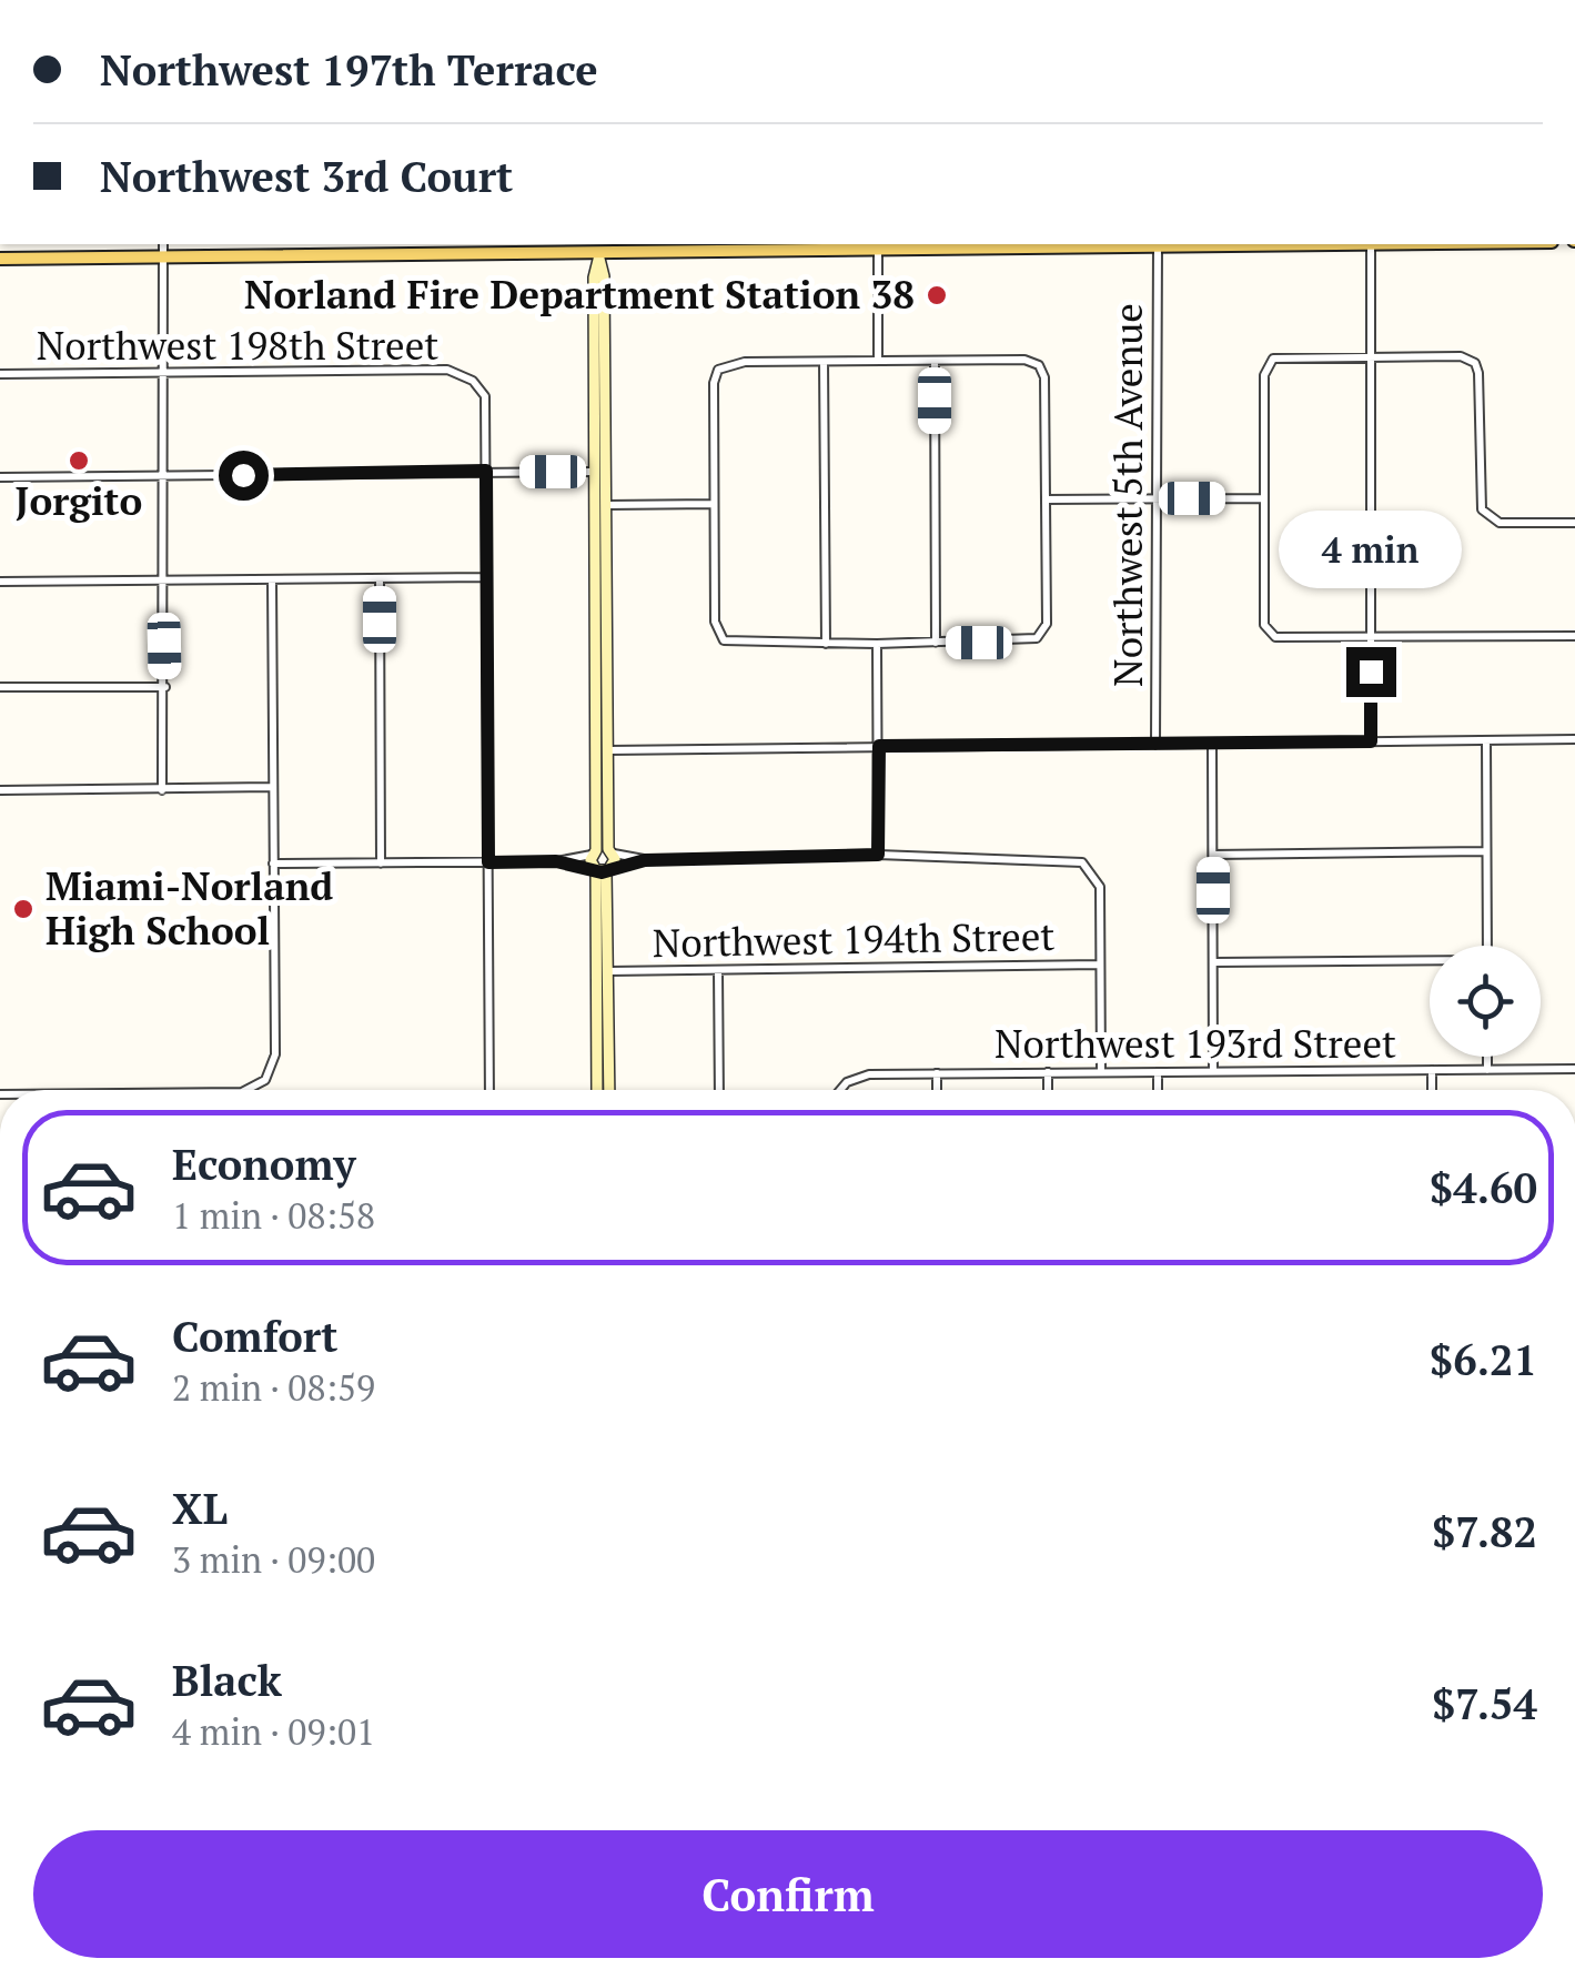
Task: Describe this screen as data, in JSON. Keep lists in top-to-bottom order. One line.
{"streets":{"street":["Northwest 198th Street","Northwest 5th Avenue","Northwest 194th Street","Northwest 193rd Street"]},"places":["Norland Fire Department Station 38","Jorgito","Miami-Norland High School"],"page":{"banner":["Northwest 197th Terrace","Northwest 3rd Court"],"bubble":"4 min","list":[{"name":"Economy","note":"1 min · 08:58","value":"$4.60"},{"name":"Comfort","note":"2 min · 08:59","value":"$6.21"},{"name":"XL","note":"3 min · 09:00","value":"$7.82"},{"name":"Black","note":"4 min · 09:01","value":"$7.54"}],"buttons":"Confirm"}}
